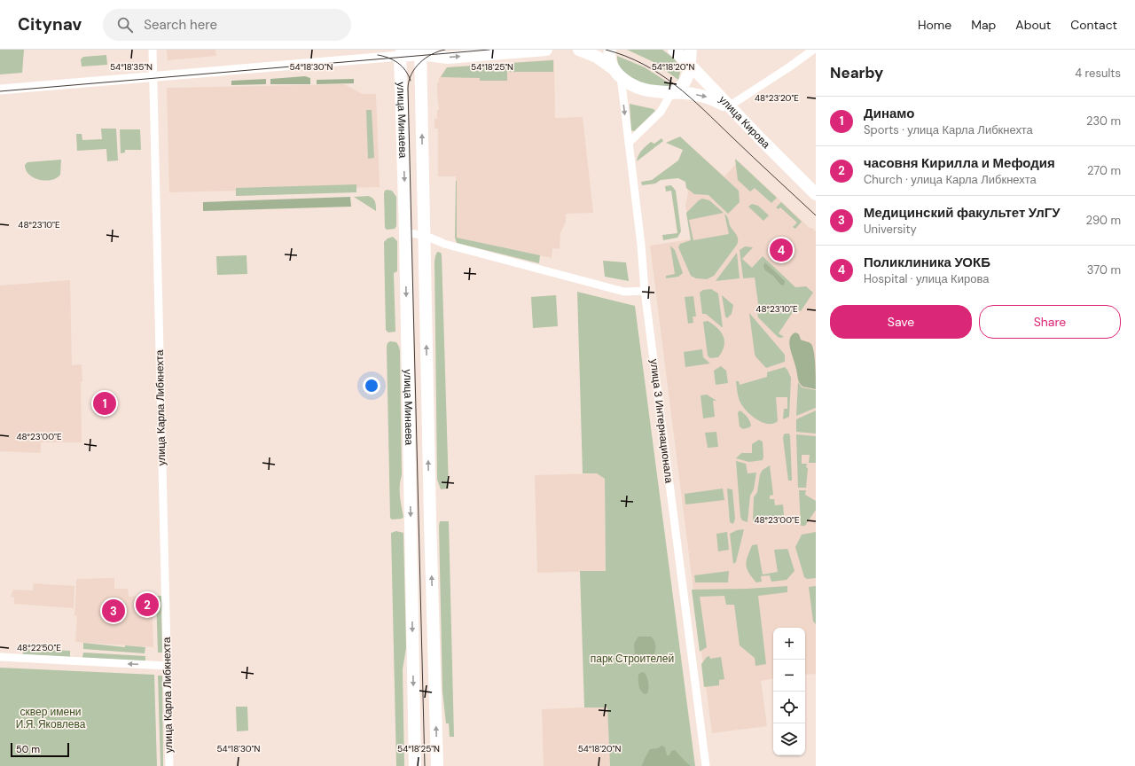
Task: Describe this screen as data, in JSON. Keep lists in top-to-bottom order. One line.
{"streets":{"main road":["улица Минаева","улица Кирова"],"street":["улица Карла Либкнехта","улица 3 Интернационала"]},"parks":["парк Строителей","сквер имени И.Я. Яковлева"],"scale_bar":"50 m","page":{"header":"Citynav","search":"Search here","nav":["Home","Map","About","Contact"],"heading":["Nearby","4 results"],"list":[{"mark":"1","name":"Динамо","note":"Sports · улица Карла Либкнехта","value":"230 m"},{"mark":"2","name":"часовня Кирилла и Мефодия","note":"Church · улица Карла Либкнехта","value":"270 m"},{"mark":"3","name":"Медицинский факультет УлГУ","note":"University","value":"290 m"},{"mark":"4","name":"Поликлиника УОКБ","note":"Hospital · улица Кирова","value":"370 m"}],"pins":["4","1","2","3"],"buttons":["Save","Share"],"map_buttons":["+","−"],"scale":"50 m"},"coordinates":["54°18'35\"N","54°18'30\"N","54°18'25\"N","54°18'20\"N","48°23'20\"E","48°23'10\"E","48°23'00\"E","48°22'50\"E"]}
